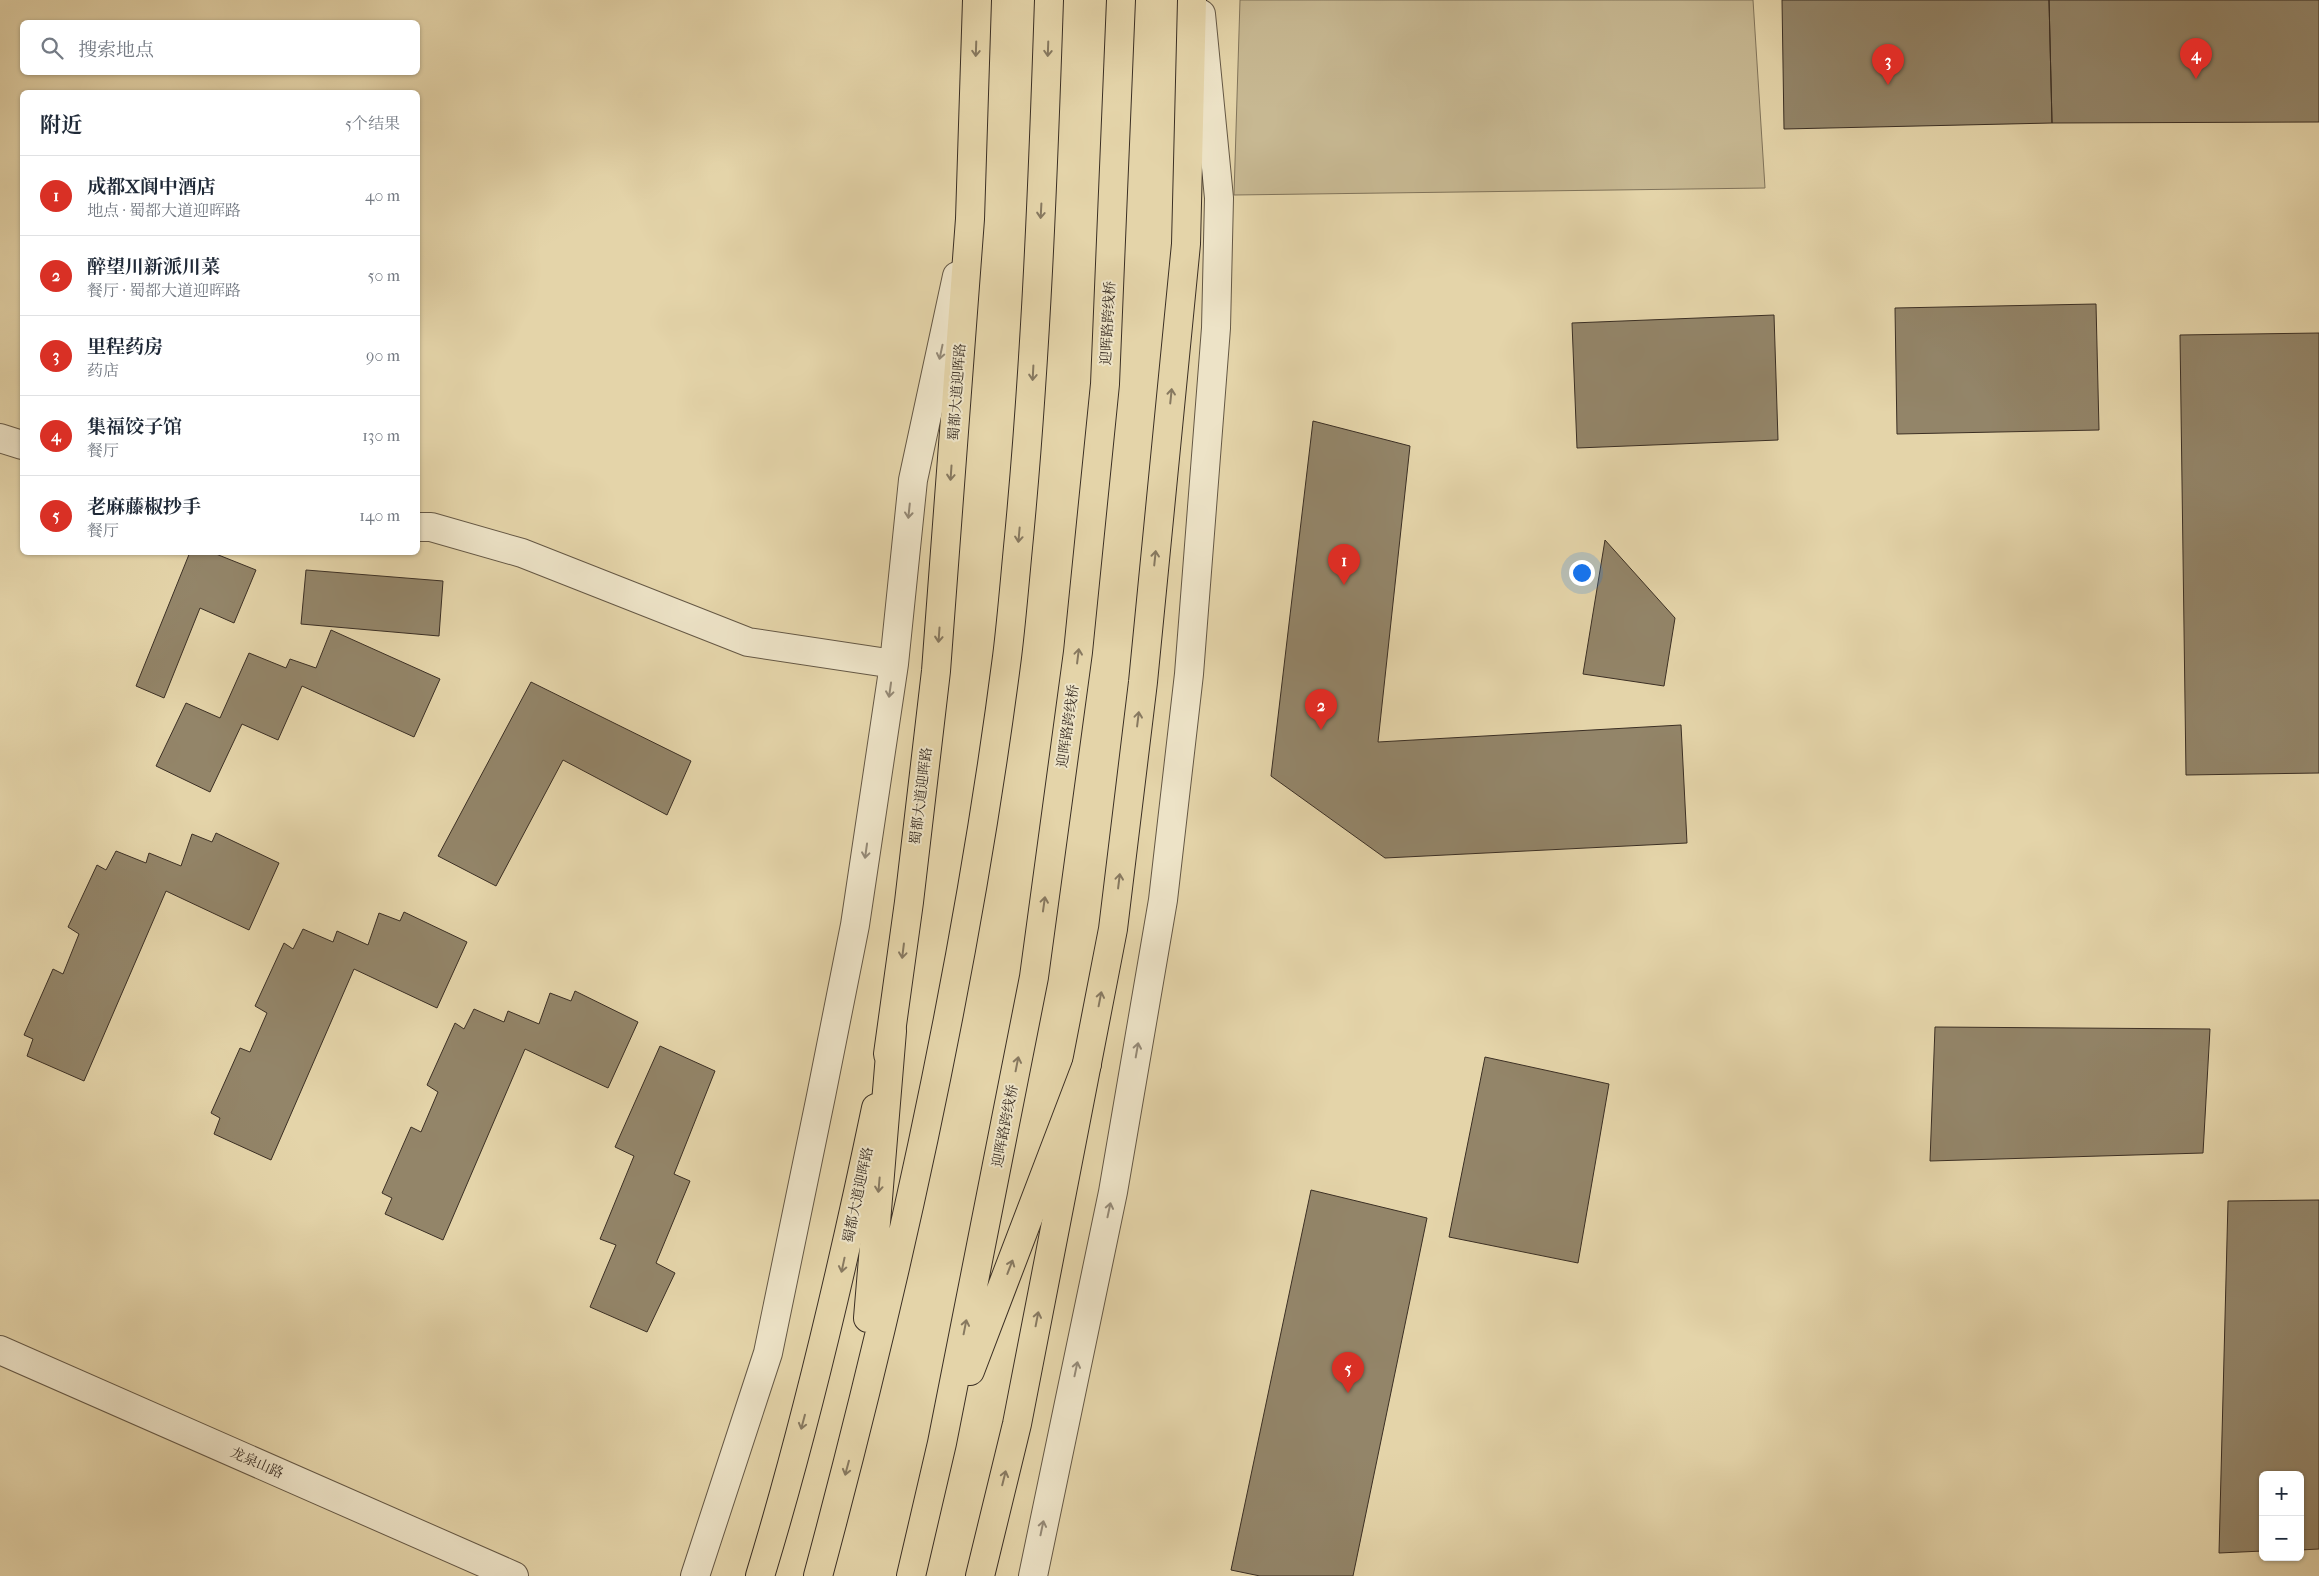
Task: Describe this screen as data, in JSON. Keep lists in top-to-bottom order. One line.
{"streets":{"main road":["迎晖路跨线桥","蜀都大道迎晖路"],"street":["龙泉山路"]},"page":{"search":"搜索地点","pins":["4","3","1","2","5"],"heading":["附近","5个结果"],"list":[{"mark":"1","name":"成都X阆中酒店","note":"地点 · 蜀都大道迎晖路","value":"40 m"},{"mark":"2","name":"醉望川新派川菜","note":"餐厅 · 蜀都大道迎晖路","value":"50 m"},{"mark":"3","name":"里程药房","note":"药店","value":"90 m"},{"mark":"4","name":"集福饺子馆","note":"餐厅","value":"130 m"},{"mark":"5","name":"老麻藤椒抄手","note":"餐厅","value":"140 m"}],"map_buttons":["+","−"]}}
